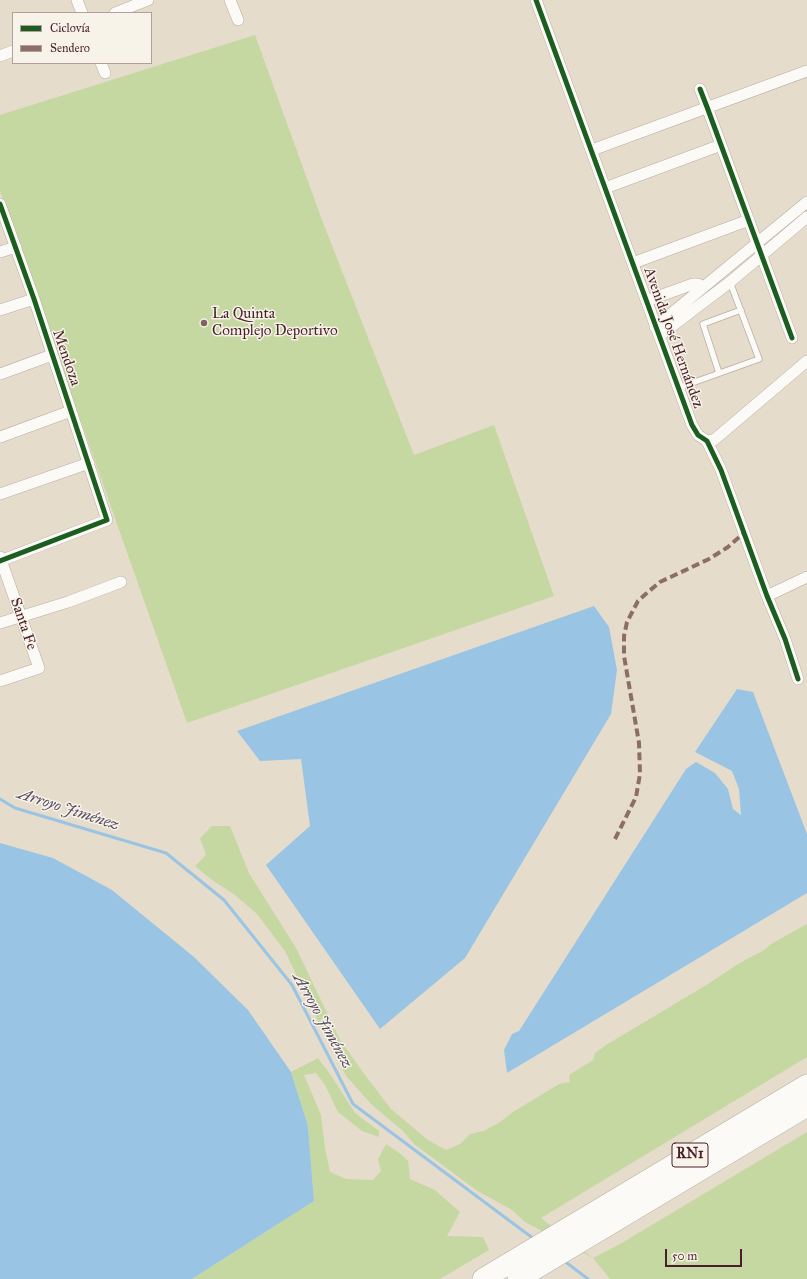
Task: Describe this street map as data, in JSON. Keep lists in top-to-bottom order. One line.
{"streets":{"highway":["RN1"],"street":["Avenida José Hernández","Mendoza","Santa Fe"]},"crossings":[["Mendoza","Santa Fe"]],"water":["Arroyo Jiménez"],"places":["La Quinta Complejo Deportivo"],"legend":["Ciclovía","Sendero"],"scale_bar":"50 m"}
